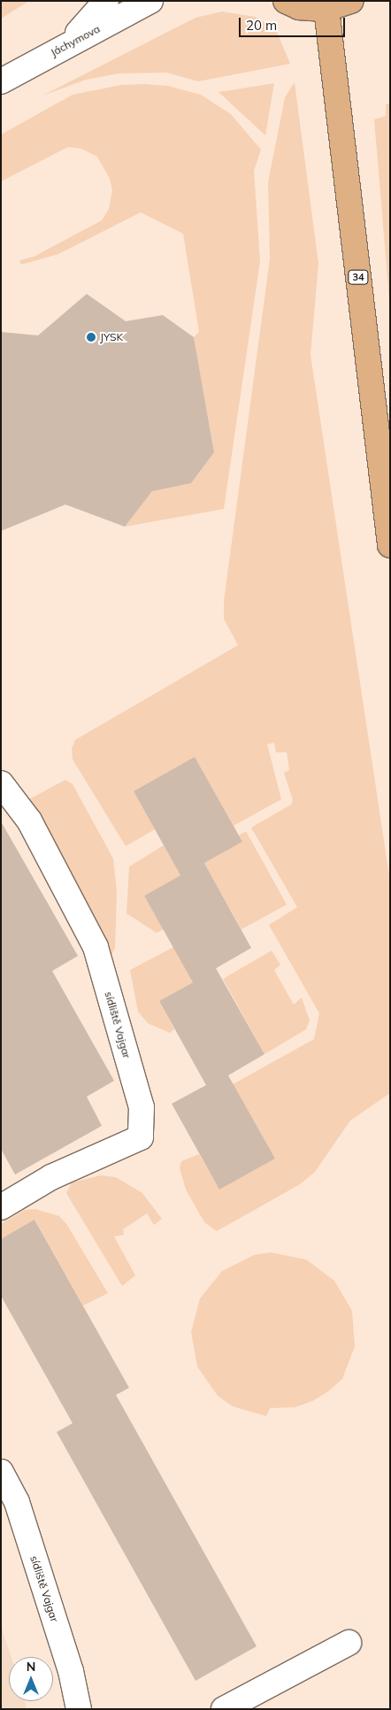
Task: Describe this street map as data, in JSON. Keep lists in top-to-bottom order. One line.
{"streets":{"main road":["34"],"street":["Jáchymova","sídliště Vajgar"]},"places":["JYSK"],"scale_bar":"20 m","north":"top"}
